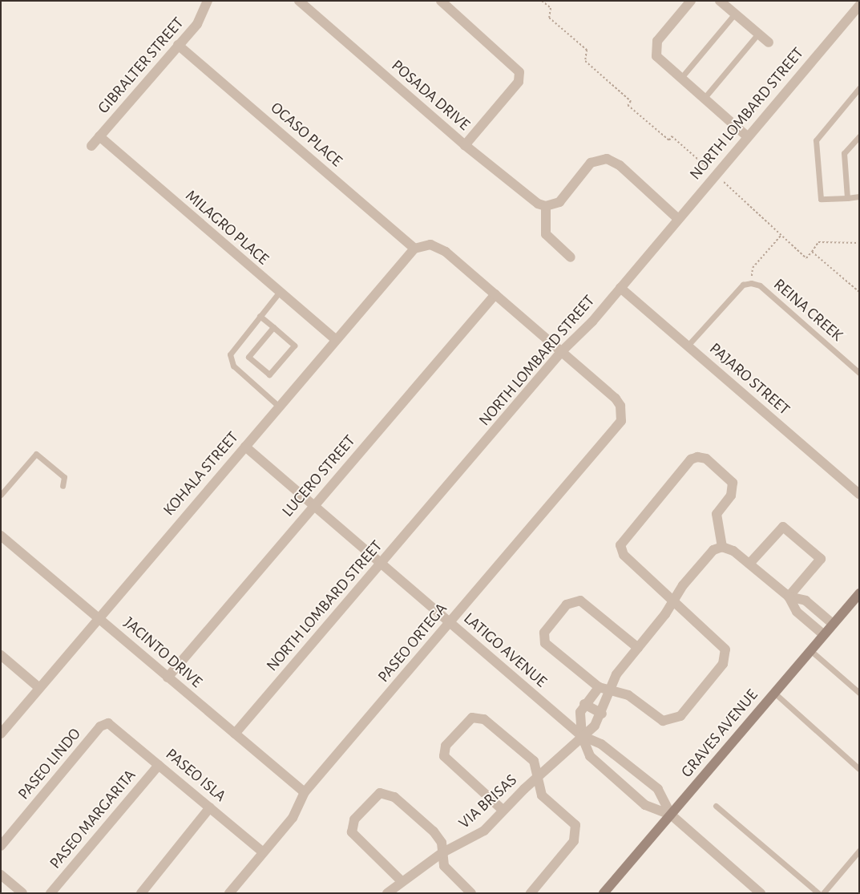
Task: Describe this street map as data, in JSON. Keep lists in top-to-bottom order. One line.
{"streets":{"street":["GIBRALTER STREET","POSADA DRIVE","NORTH LOMBARD STREET","OCASO PLACE","MILAGRO PLACE","PAJARO STREET","KOHALA STREET","LUCERO STREET","PASEO ORTEGA","LATIGO AVENUE","JACINTO DRIVE","GRAVES AVENUE","PASEO LINDO","PASEO ISLA","VIA BRISAS","PASEO MARGARITA"],"lane":["REINA CREEK"]},"crossings":[["GIBRALTER STREET","OCASO PLACE"],["GIBRALTER STREET","MILAGRO PLACE"],["NORTH LOMBARD STREET","PAJARO STREET"],["NORTH LOMBARD STREET","PASEO ORTEGA"],["NORTH LOMBARD STREET","LATIGO AVENUE"],["NORTH LOMBARD STREET","JACINTO DRIVE"],["OCASO PLACE","KOHALA STREET"],["MILAGRO PLACE","KOHALA STREET"],["REINA CREEK","PAJARO STREET"],["KOHALA STREET","LATIGO AVENUE"],["KOHALA STREET","JACINTO DRIVE"],["LUCERO STREET","LATIGO AVENUE"],["LUCERO STREET","JACINTO DRIVE"],["PASEO ORTEGA","LATIGO AVENUE"],["PASEO ORTEGA","JACINTO DRIVE"],["PASEO ORTEGA","PASEO ISLA"],["LATIGO AVENUE","GRAVES AVENUE"],["LATIGO AVENUE","VIA BRISAS"],["PASEO LINDO","PASEO ISLA"],["PASEO ISLA","PASEO MARGARITA"]]}
